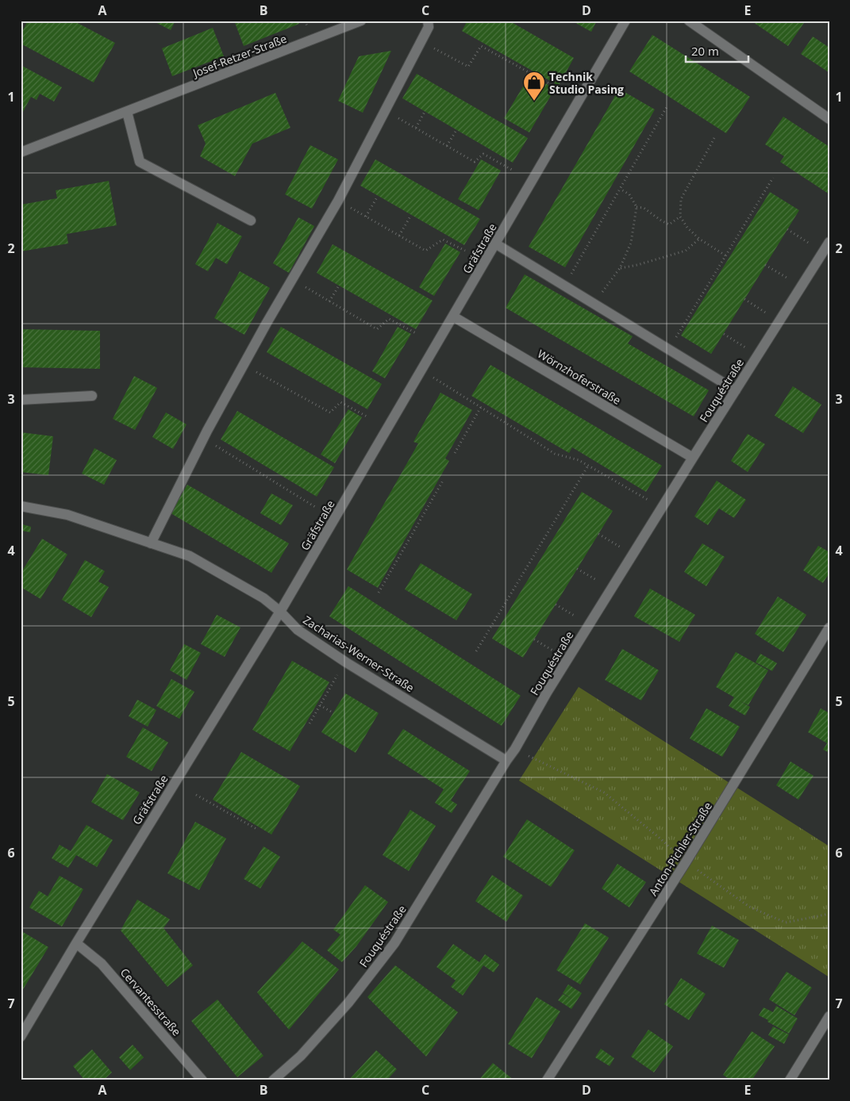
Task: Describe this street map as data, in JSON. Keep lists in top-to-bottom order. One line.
{"streets":{"street":["Josef-Retzer-Straße","Gräfstraße","Wörnzhoferstraße","Fouquéstraße","Zacharias-Werner-Straße","Anton-Pichler-Straße","Cervantesstraße"]},"crossings":[["Gräfstraße","Wörnzhoferstraße"],["Gräfstraße","Zacharias-Werner-Straße"],["Gräfstraße","Cervantesstraße"],["Wörnzhoferstraße","Fouquéstraße"],["Fouquéstraße","Zacharias-Werner-Straße"]],"places":{"shop":["Technik Studio Pasing"]},"scale_bar":"20 m","grid":{"columns":["A","B","C","D","E"],"rows":["1","2","3","4","5","6","7"]}}
